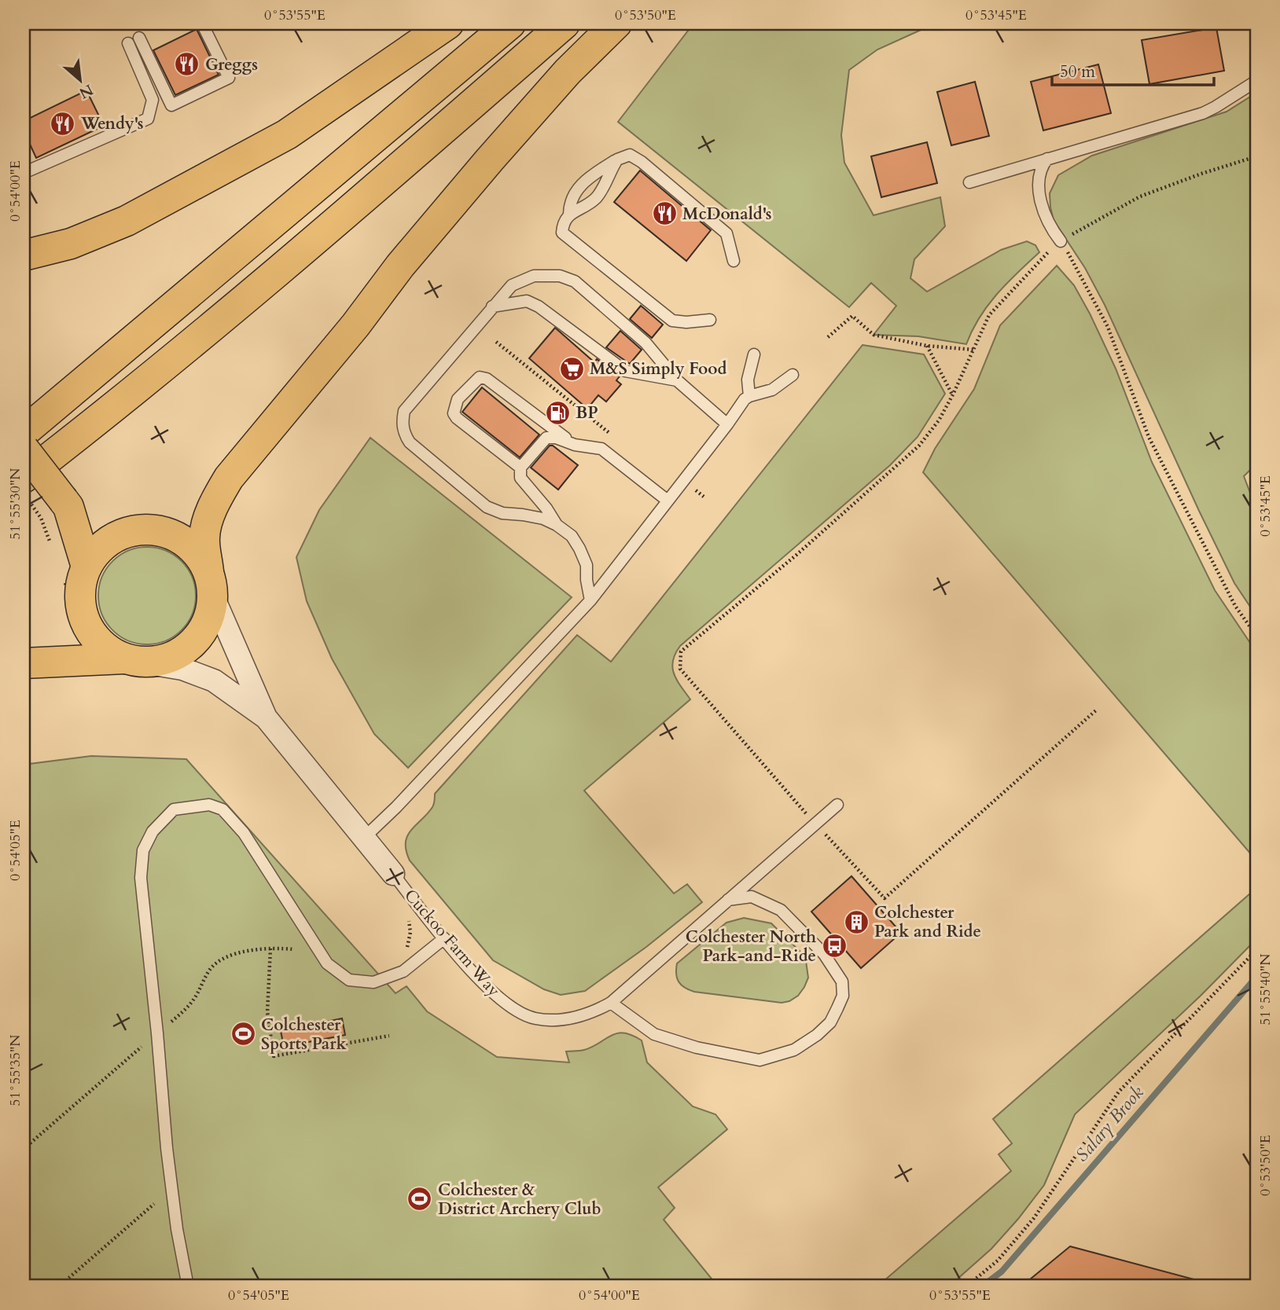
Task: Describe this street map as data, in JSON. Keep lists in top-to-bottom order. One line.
{"streets":{"street":["Cuckoo Farm Way"]},"water":["Salary Brook"],"places":{"restaurant":["Greggs","Wendy's","McDonald's"],"supermarket":["M&S Simply Food"],"fuel station":["BP"],"building":["Colchester Park and Ride"],"bus stop":["Colchester North Park-and-Ride"],"sports":["Colchester Sports Park","Colchester & District Archery Club"]},"scale_bar":"50 m","north":"bottom right","coordinates":["0°53'55\"E","0°53'50\"E","0°53'45\"E","0°54'00\"E","51°55'30\"N","0°54'05\"E","51°55'40\"N","51°55'35\"N"]}
